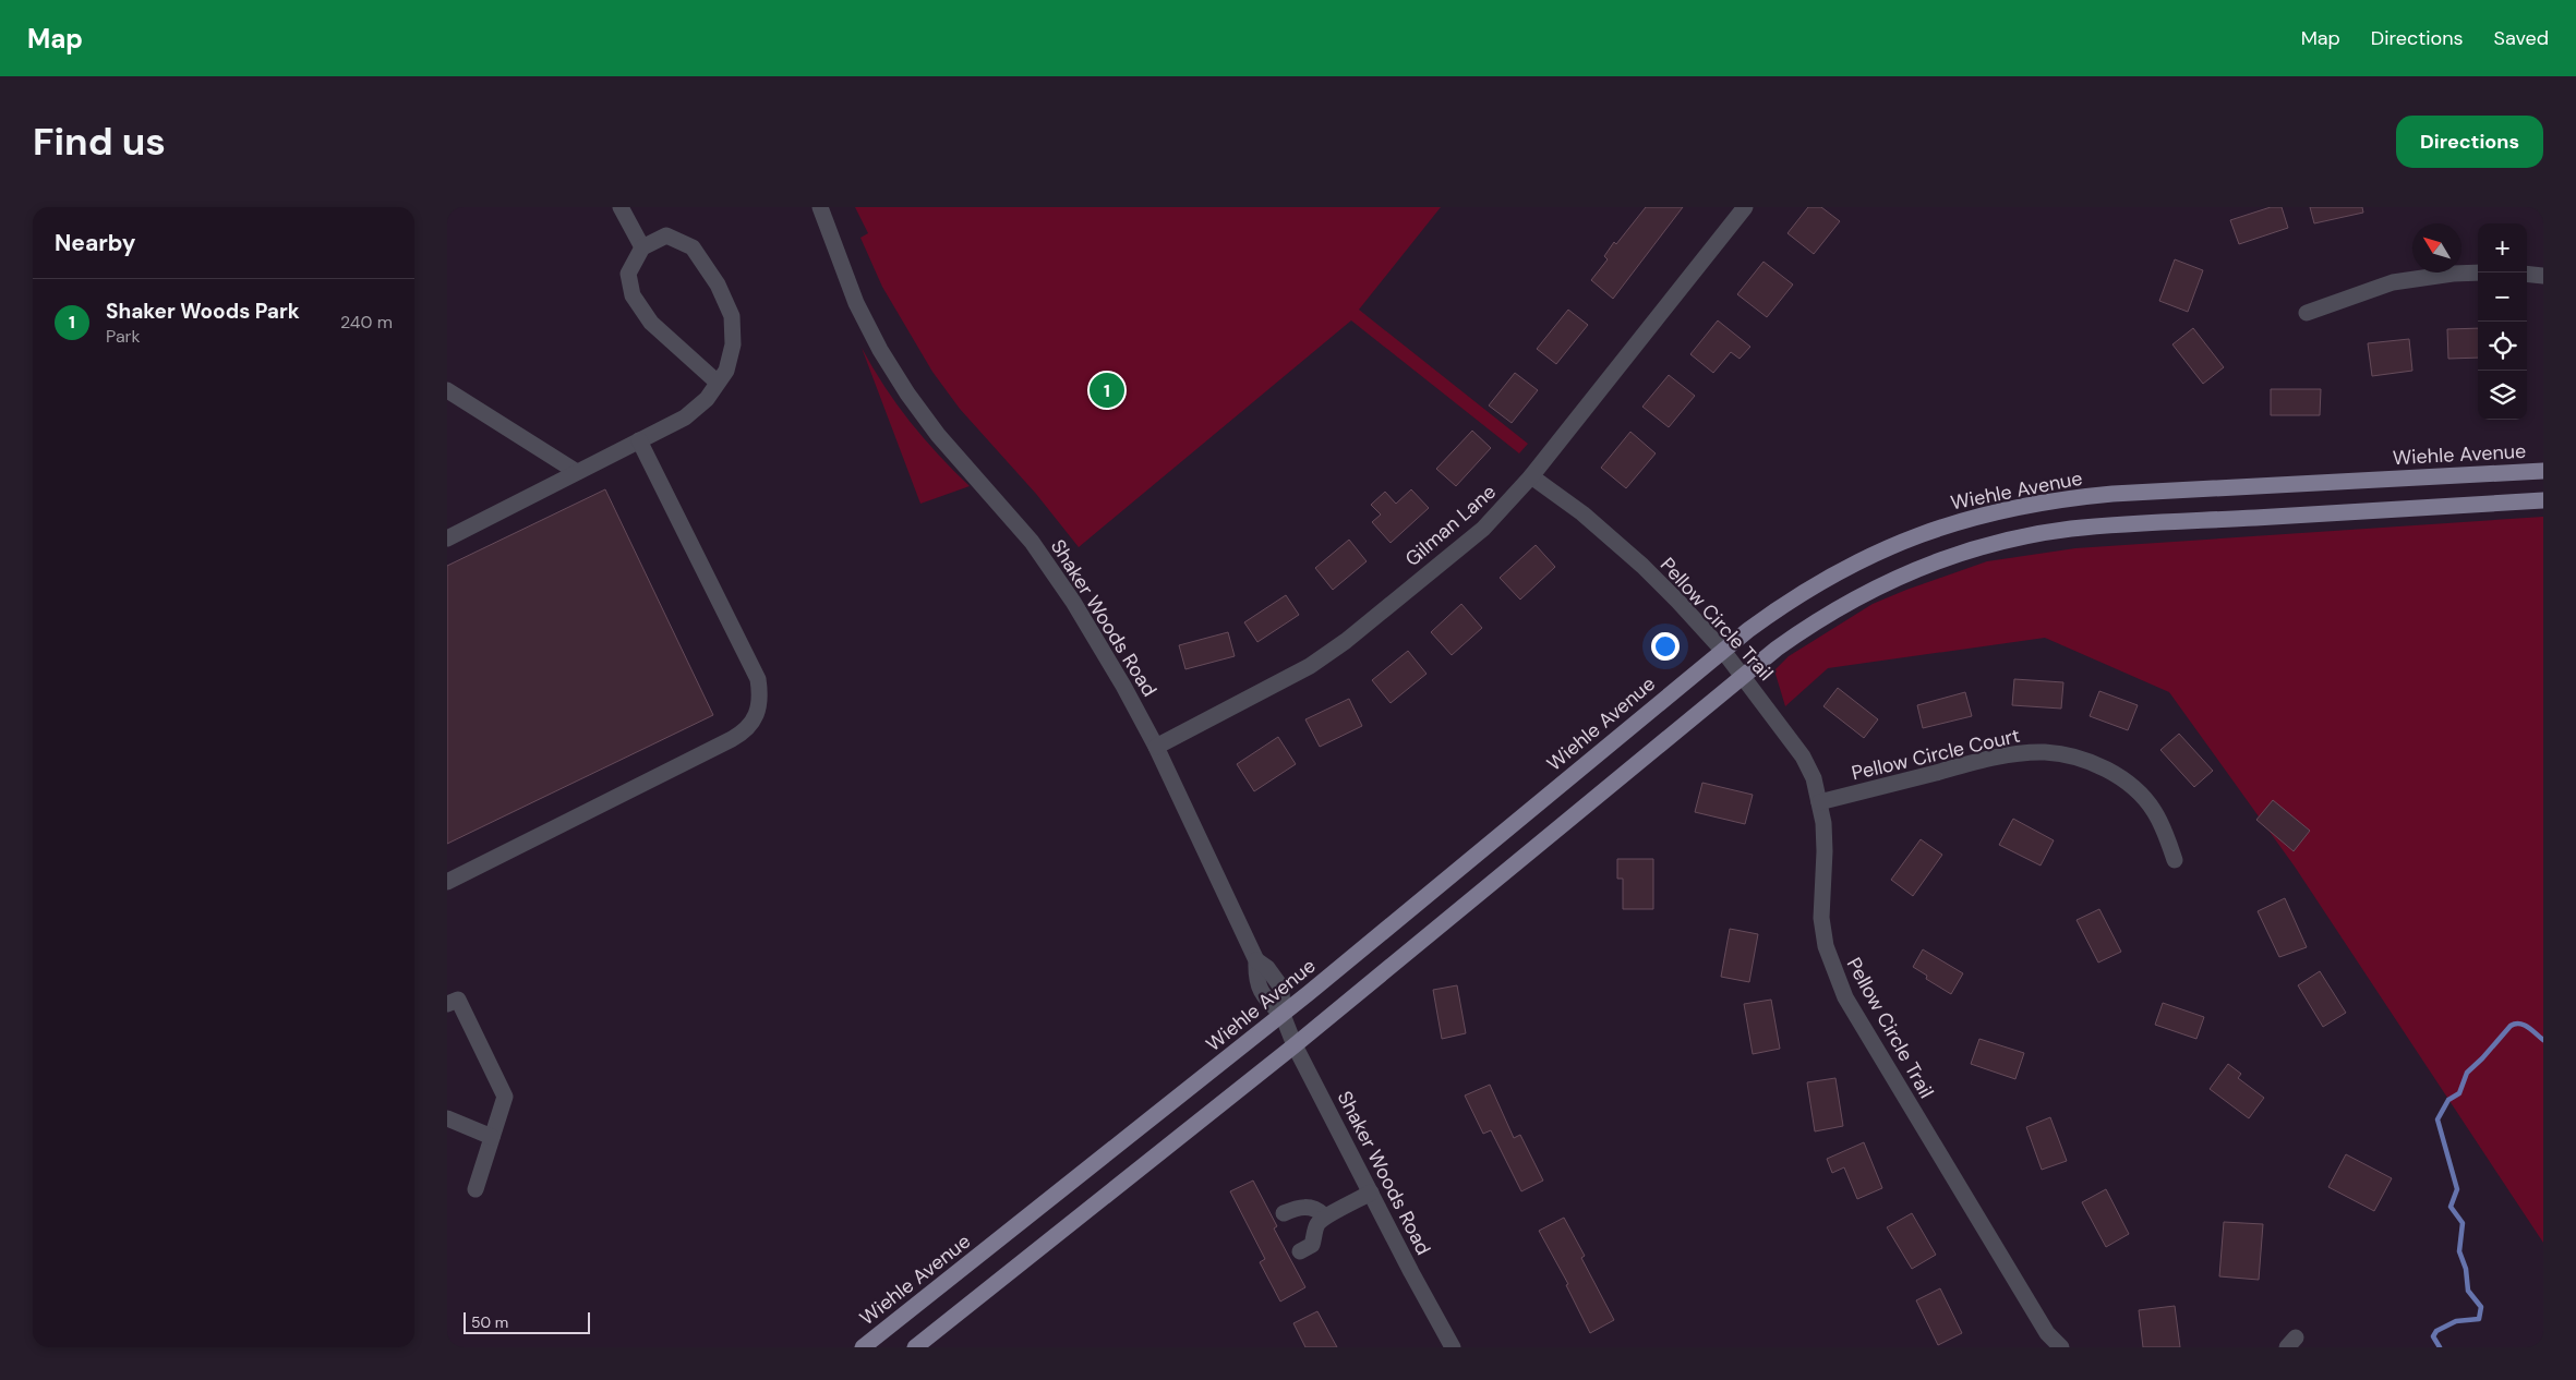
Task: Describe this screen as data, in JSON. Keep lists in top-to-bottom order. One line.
{"streets":{"main road":["Wiehle Avenue"],"street":["Gilman Lane","Shaker Woods Road","Pellow Circle Trail","Pellow Circle Court"]},"crossings":[["Wiehle Avenue","Shaker Woods Road"],["Wiehle Avenue","Pellow Circle Trail"],["Gilman Lane","Shaker Woods Road"],["Gilman Lane","Pellow Circle Trail"],["Pellow Circle Trail","Pellow Circle Court"]],"scale_bar":"50 m","north":"top left","page":{"header":"Map","nav":["Map","Directions","Saved"],"buttons":"Directions","title":"Find us","heading":"Nearby","map_buttons":["+","−"],"list":[{"mark":"1","name":"Shaker Woods Park","note":"Park","value":"240 m"}],"pins":"1","scale":"50 m"}}
